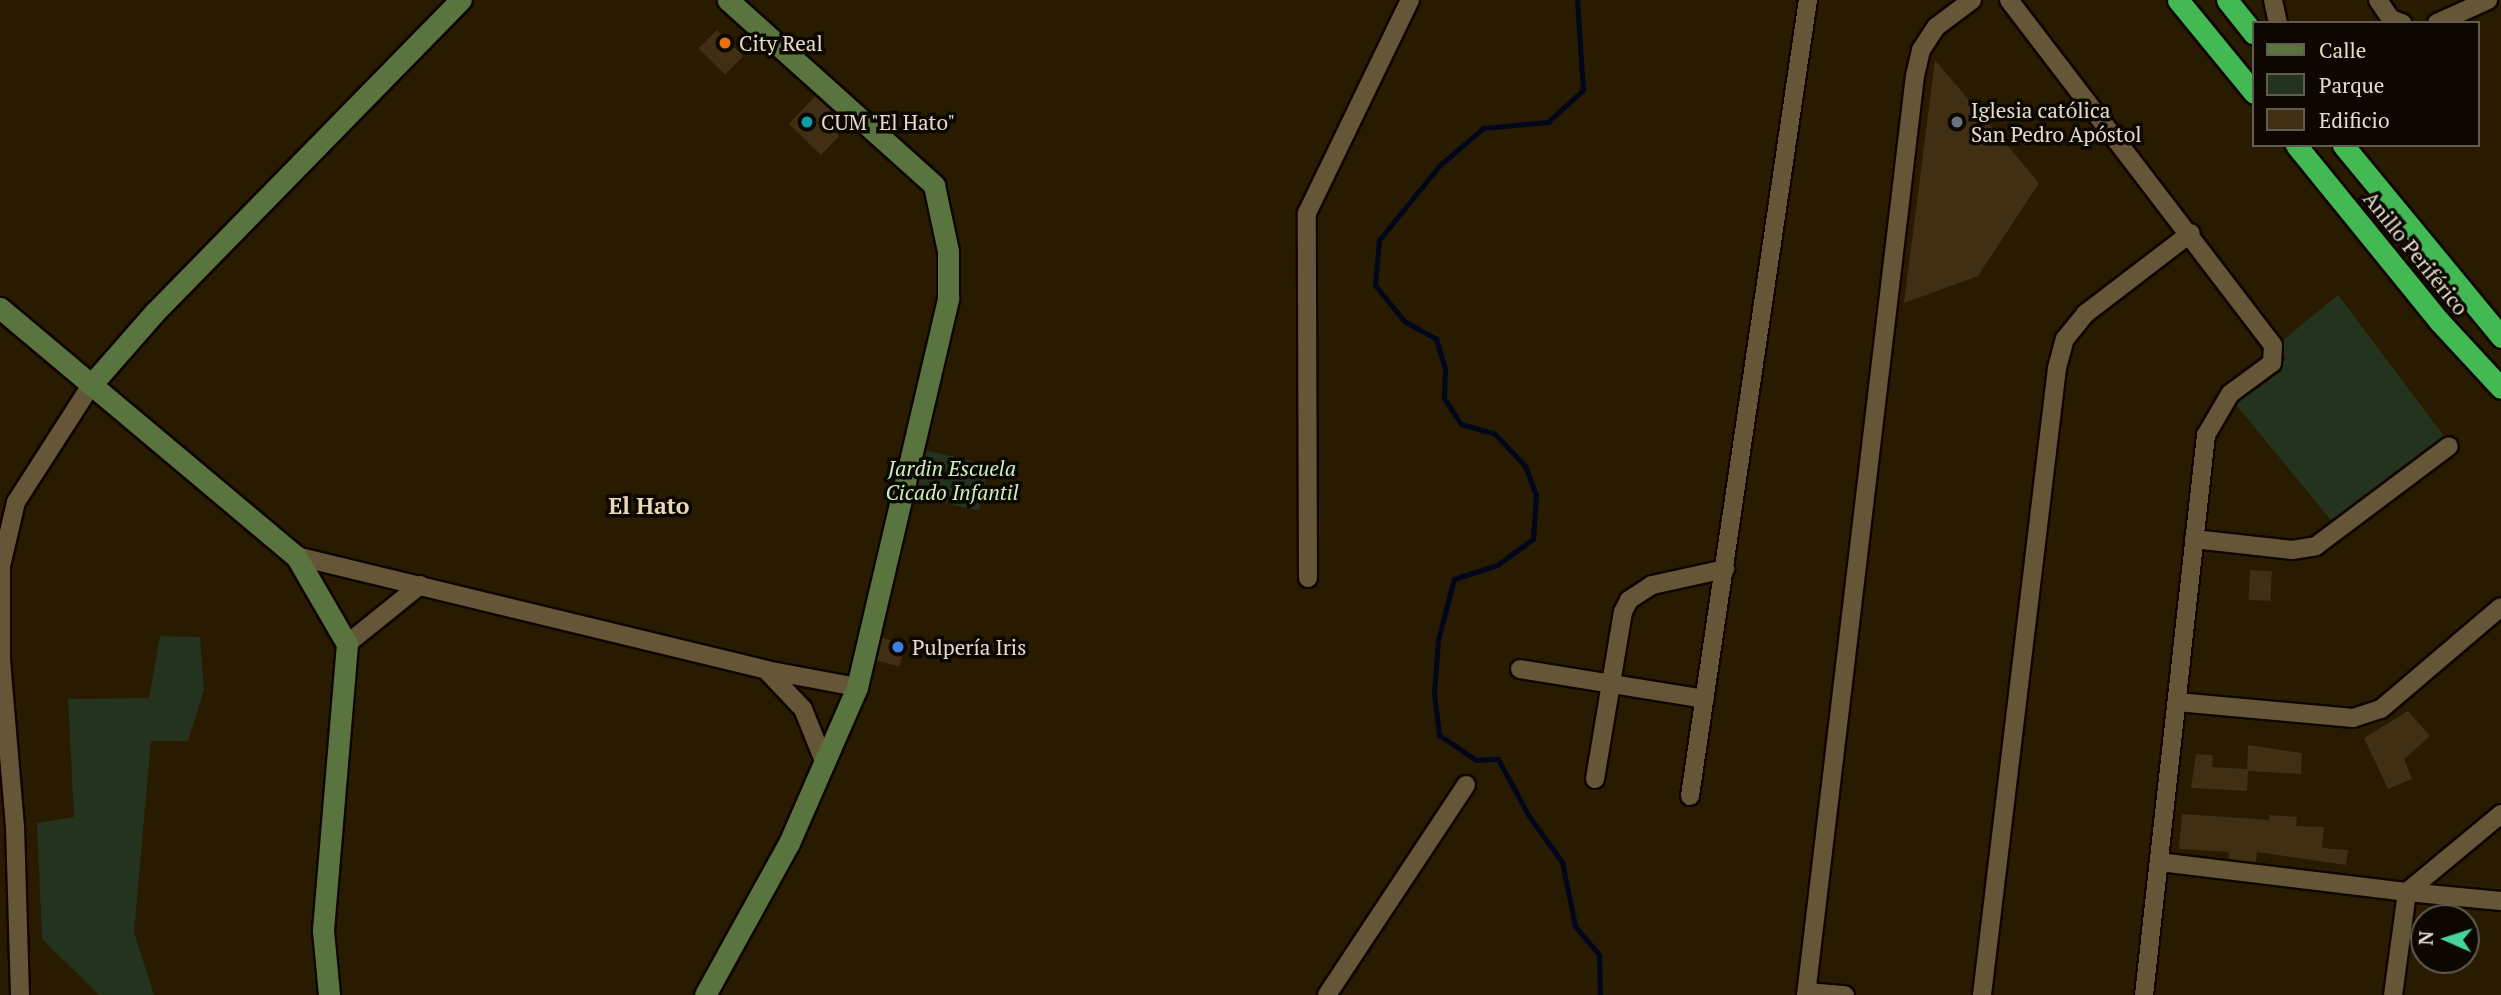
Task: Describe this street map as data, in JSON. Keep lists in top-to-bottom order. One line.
{"streets":{"highway":["Anillo Periférico"]},"districts":["El Hato"],"parks":["Jardin Escuela Cicado Infantil"],"places":["City Real","CUM \"El Hato\"","Iglesia católica San Pedro Apóstol","Pulpería Iris"],"legend":["Calle","Parque","Edificio"],"north":"left"}
